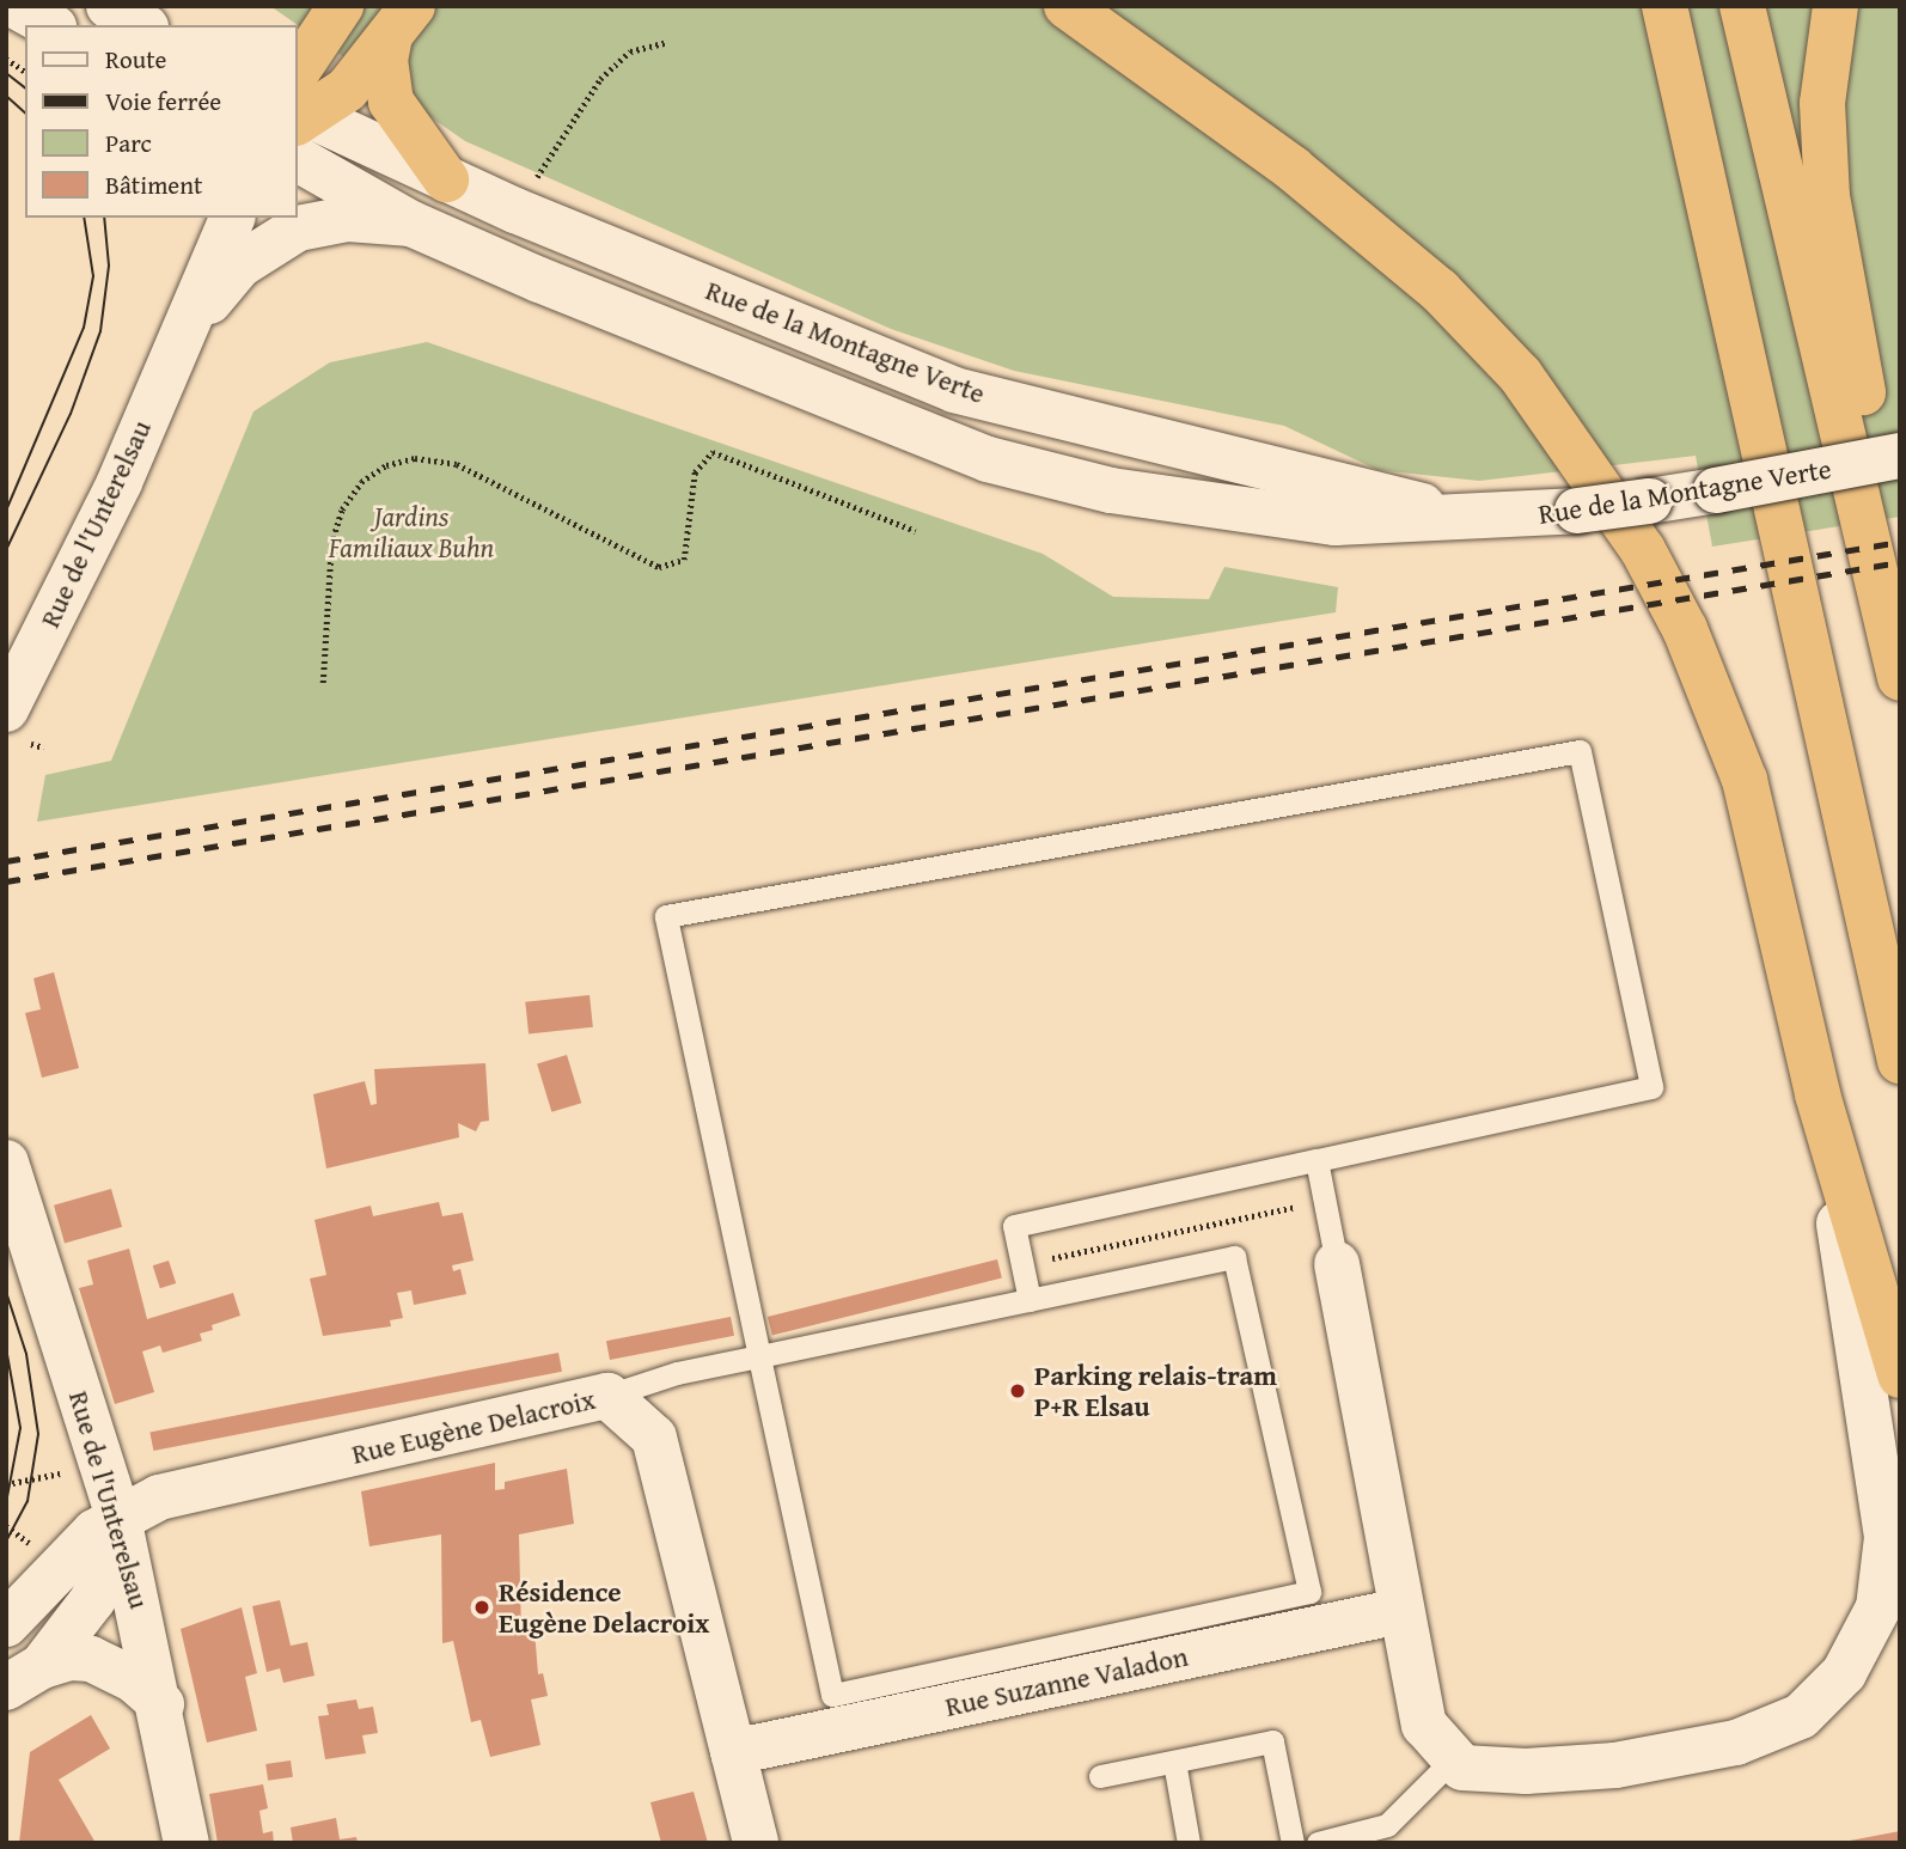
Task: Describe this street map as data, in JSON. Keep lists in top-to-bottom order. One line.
{"streets":{"street":["Rue de la Montagne Verte","Rue de l'Unterelsau","Rue Eugène Delacroix","Rue Suzanne Valadon"]},"crossings":[["Rue de la Montagne Verte","Rue de l'Unterelsau"],["Rue de l'Unterelsau","Rue Eugène Delacroix"],["Rue Eugène Delacroix","Rue Suzanne Valadon"]],"parks":["Jardins Familiaux Buhn"],"places":["Parking relais-tram P+R Elsau","Résidence Eugène Delacroix"],"legend":["Route","Voie ferrée","Parc","Bâtiment"]}
